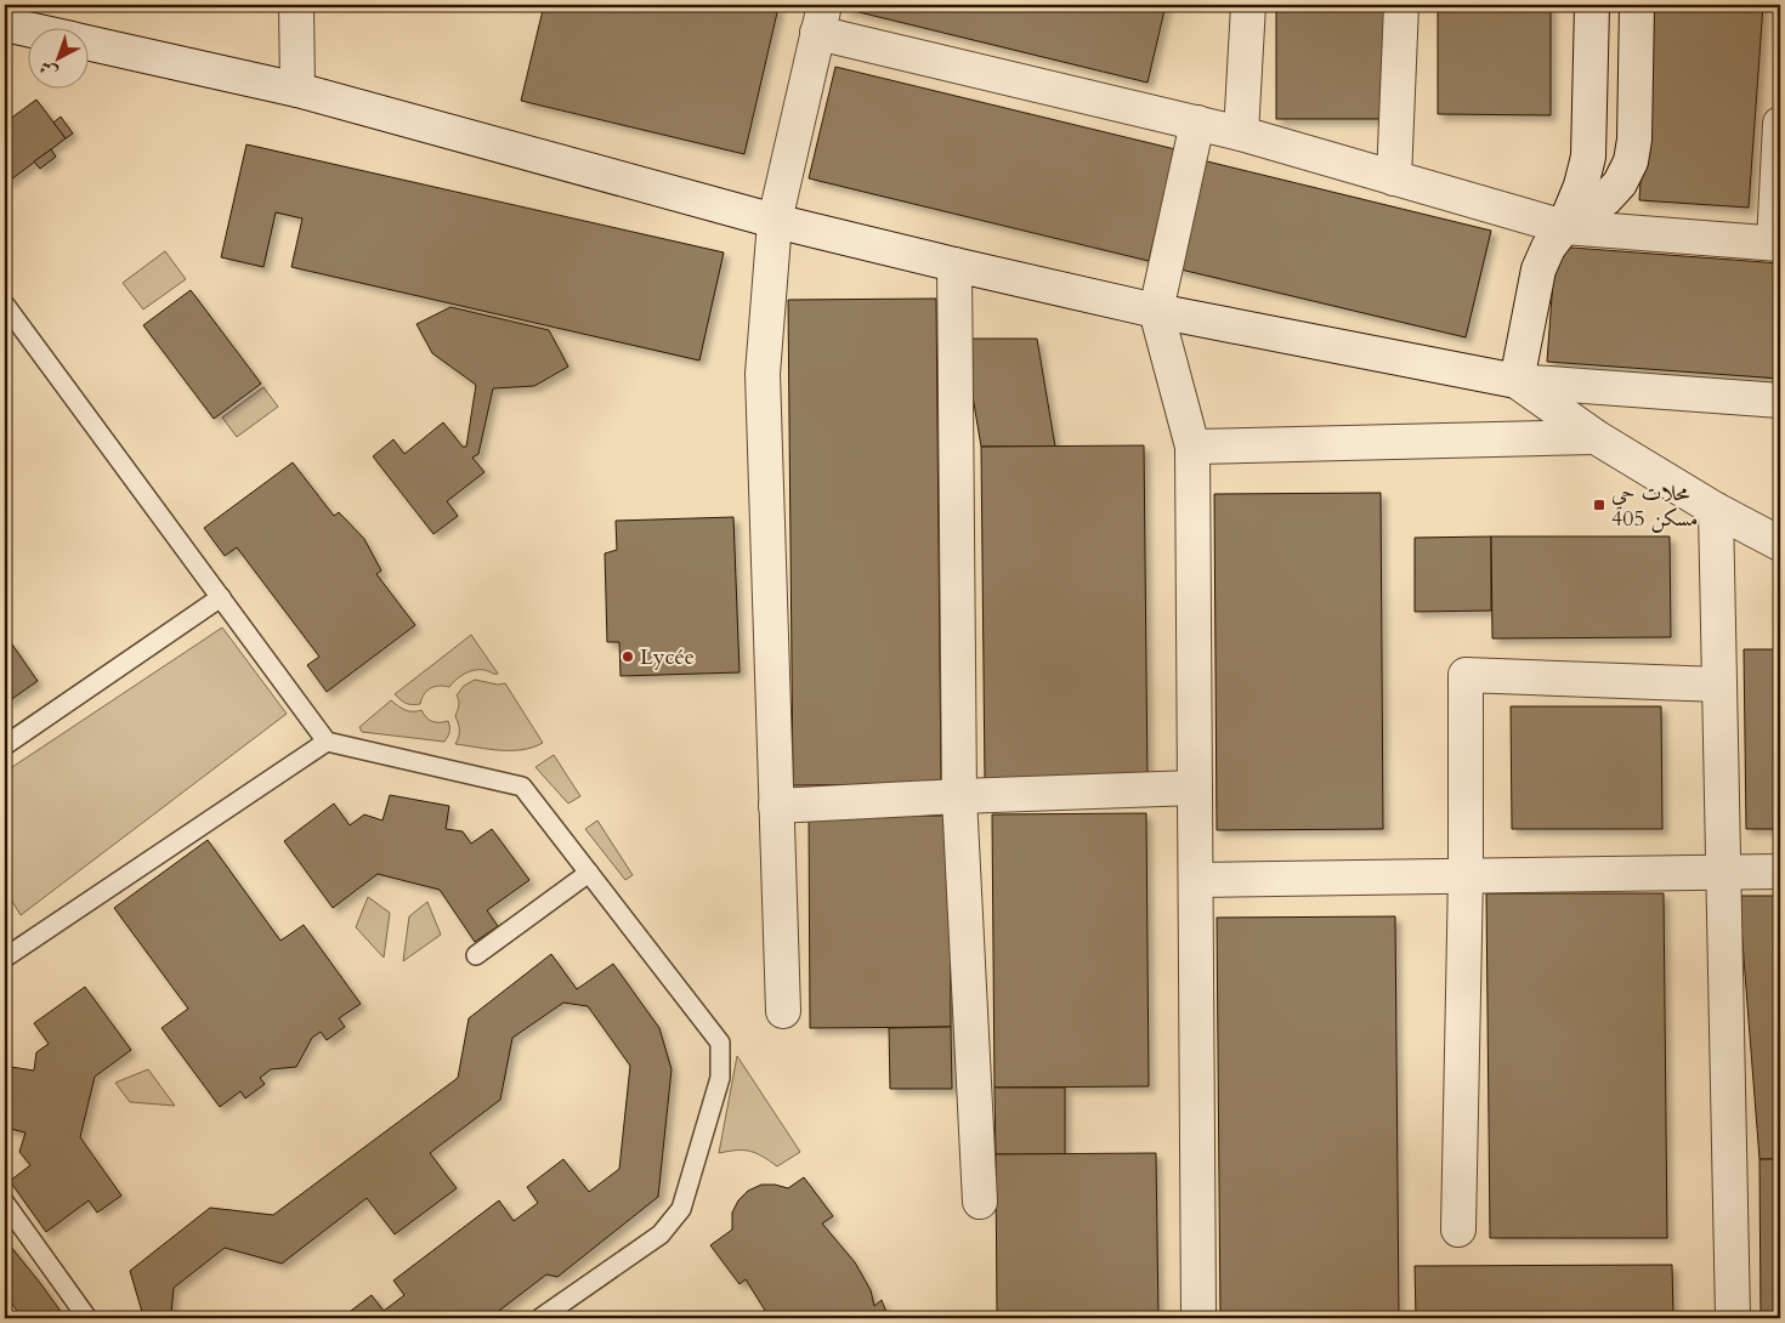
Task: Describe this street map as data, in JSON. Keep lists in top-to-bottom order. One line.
{"places":{"transit":["محلات حي 405 مسكن"],"other":["Lycée"]},"north":"bottom left"}
